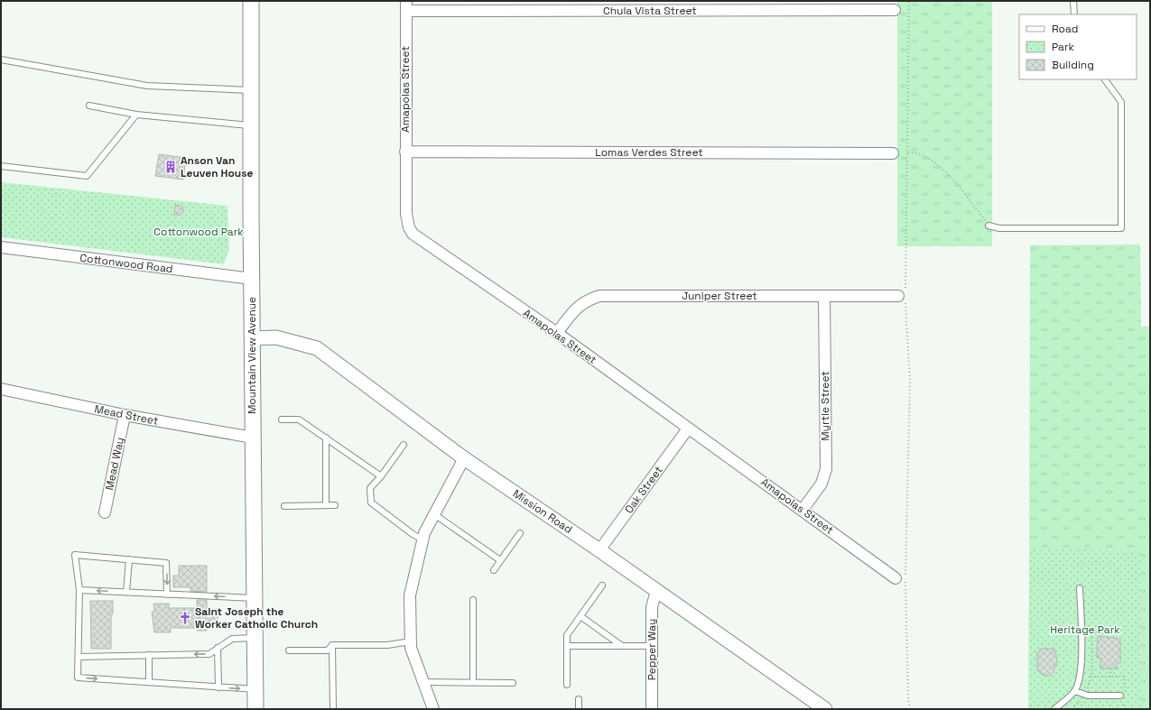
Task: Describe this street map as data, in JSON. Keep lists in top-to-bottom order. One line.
{"streets":{"main road":["Mountain View Avenue"],"street":["Chula Vista Street","Amapolas Street","Lomas Verdes Street","Cottonwood Road","Juniper Street","Myrtle Street","Mead Street","Mead Way","Oak Street","Mission Road","Pepper Way"]},"crossings":[["Chula Vista Street","Amapolas Street"],["Amapolas Street","Lomas Verdes Street"],["Amapolas Street","Juniper Street"],["Amapolas Street","Myrtle Street"],["Amapolas Street","Oak Street"],["Cottonwood Road","Mountain View Avenue"],["Juniper Street","Myrtle Street"],["Mountain View Avenue","Mead Street"],["Mountain View Avenue","Mission Road"],["Mead Street","Mead Way"],["Oak Street","Mission Road"],["Mission Road","Pepper Way"]],"parks":["Cottonwood Park","Heritage Park"],"places":{"building":["Anson Van Leuven House"],"church":["Saint Joseph the Worker Catholic Church"]},"legend":["Road","Park","Building"]}
